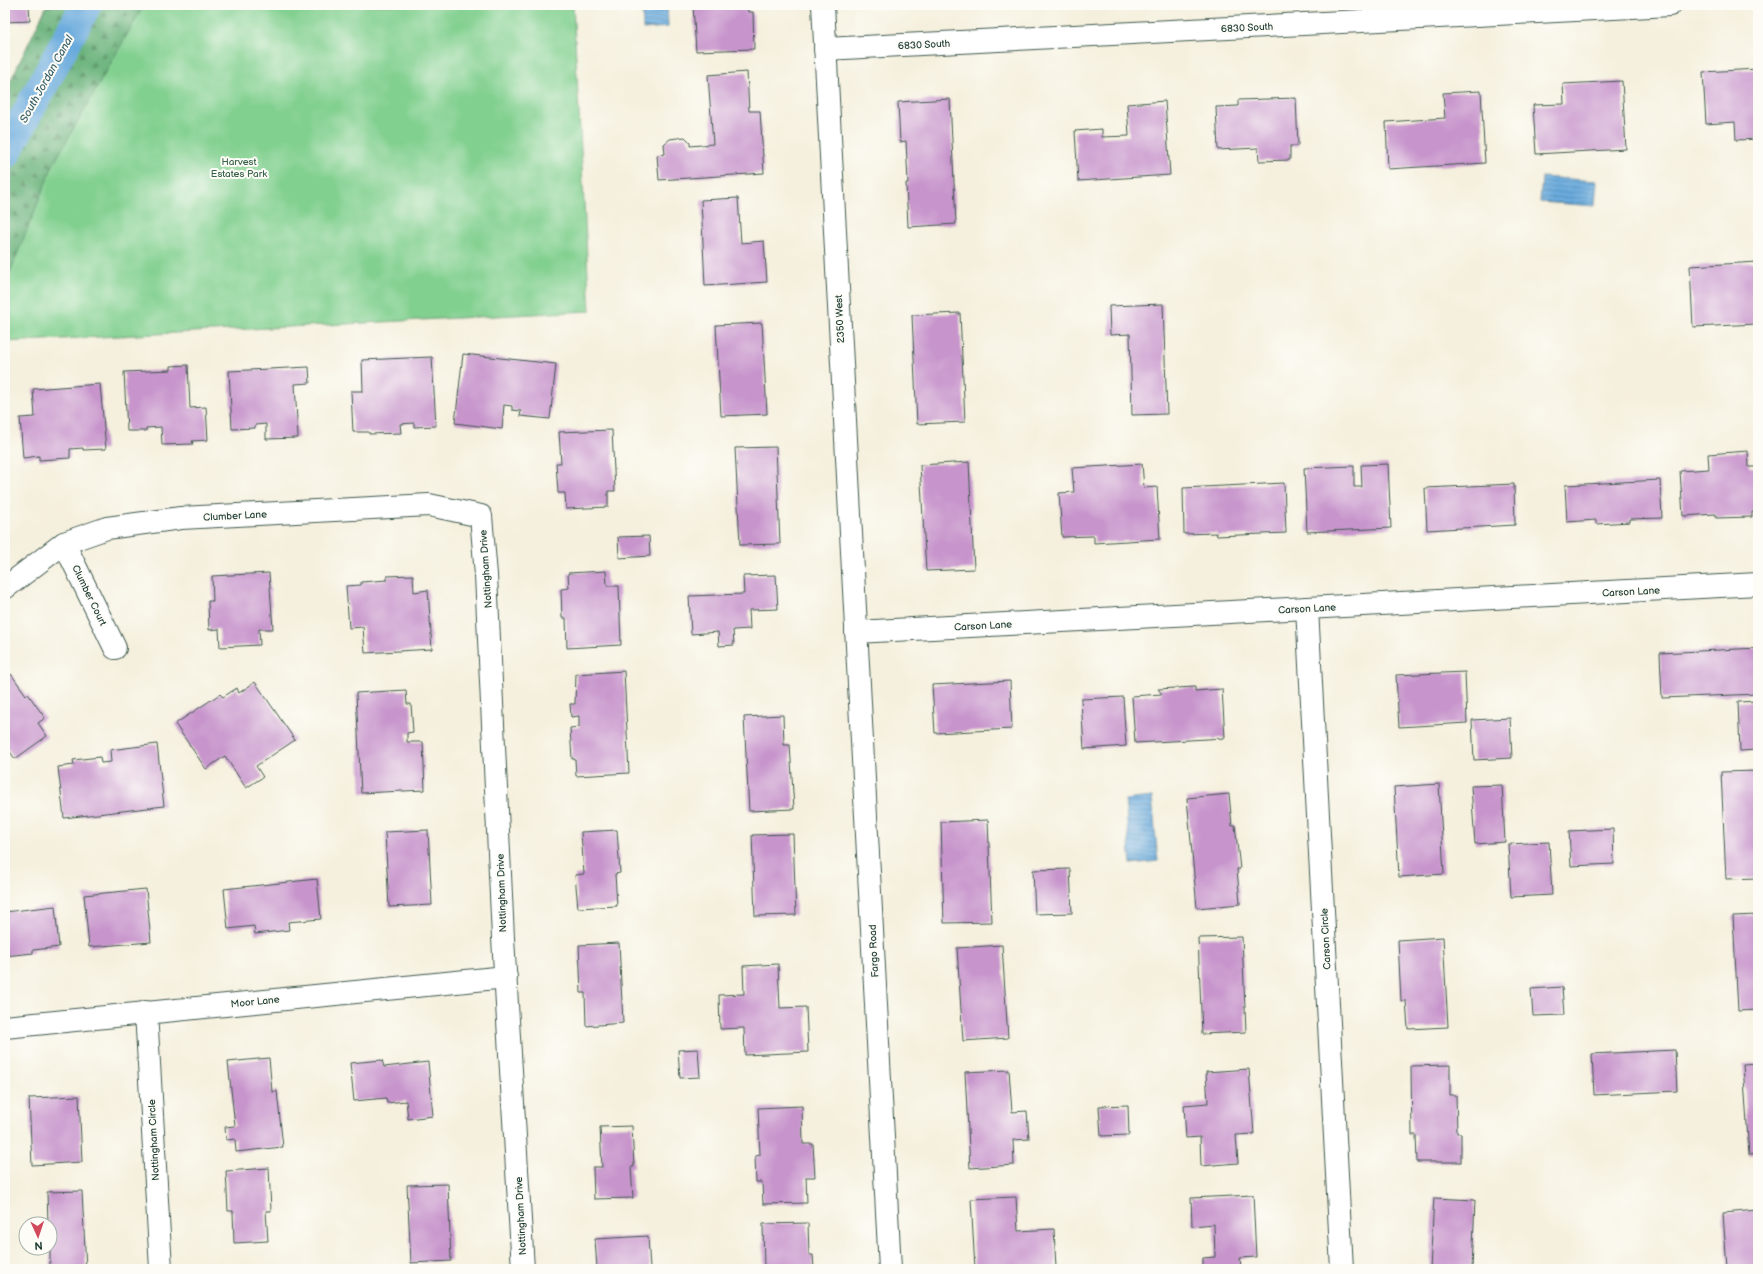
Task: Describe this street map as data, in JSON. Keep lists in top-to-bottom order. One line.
{"streets":{"street":["6830 South","2350 West","Clumber Lane","Nottingham Drive","Carson Lane","Clumber Court","Carson Circle","Fargo Road","Moor Lane","Nottingham Circle"]},"crossings":[["6830 South","2350 West"],["2350 West","Carson Lane"],["2350 West","Fargo Road"],["Clumber Lane","Nottingham Drive"],["Clumber Lane","Clumber Court"],["Nottingham Drive","Moor Lane"],["Carson Lane","Carson Circle"],["Carson Lane","Fargo Road"],["Moor Lane","Nottingham Circle"]],"water":["South Jordan Canal"],"parks":["Harvest Estates Park"],"north":"bottom"}
